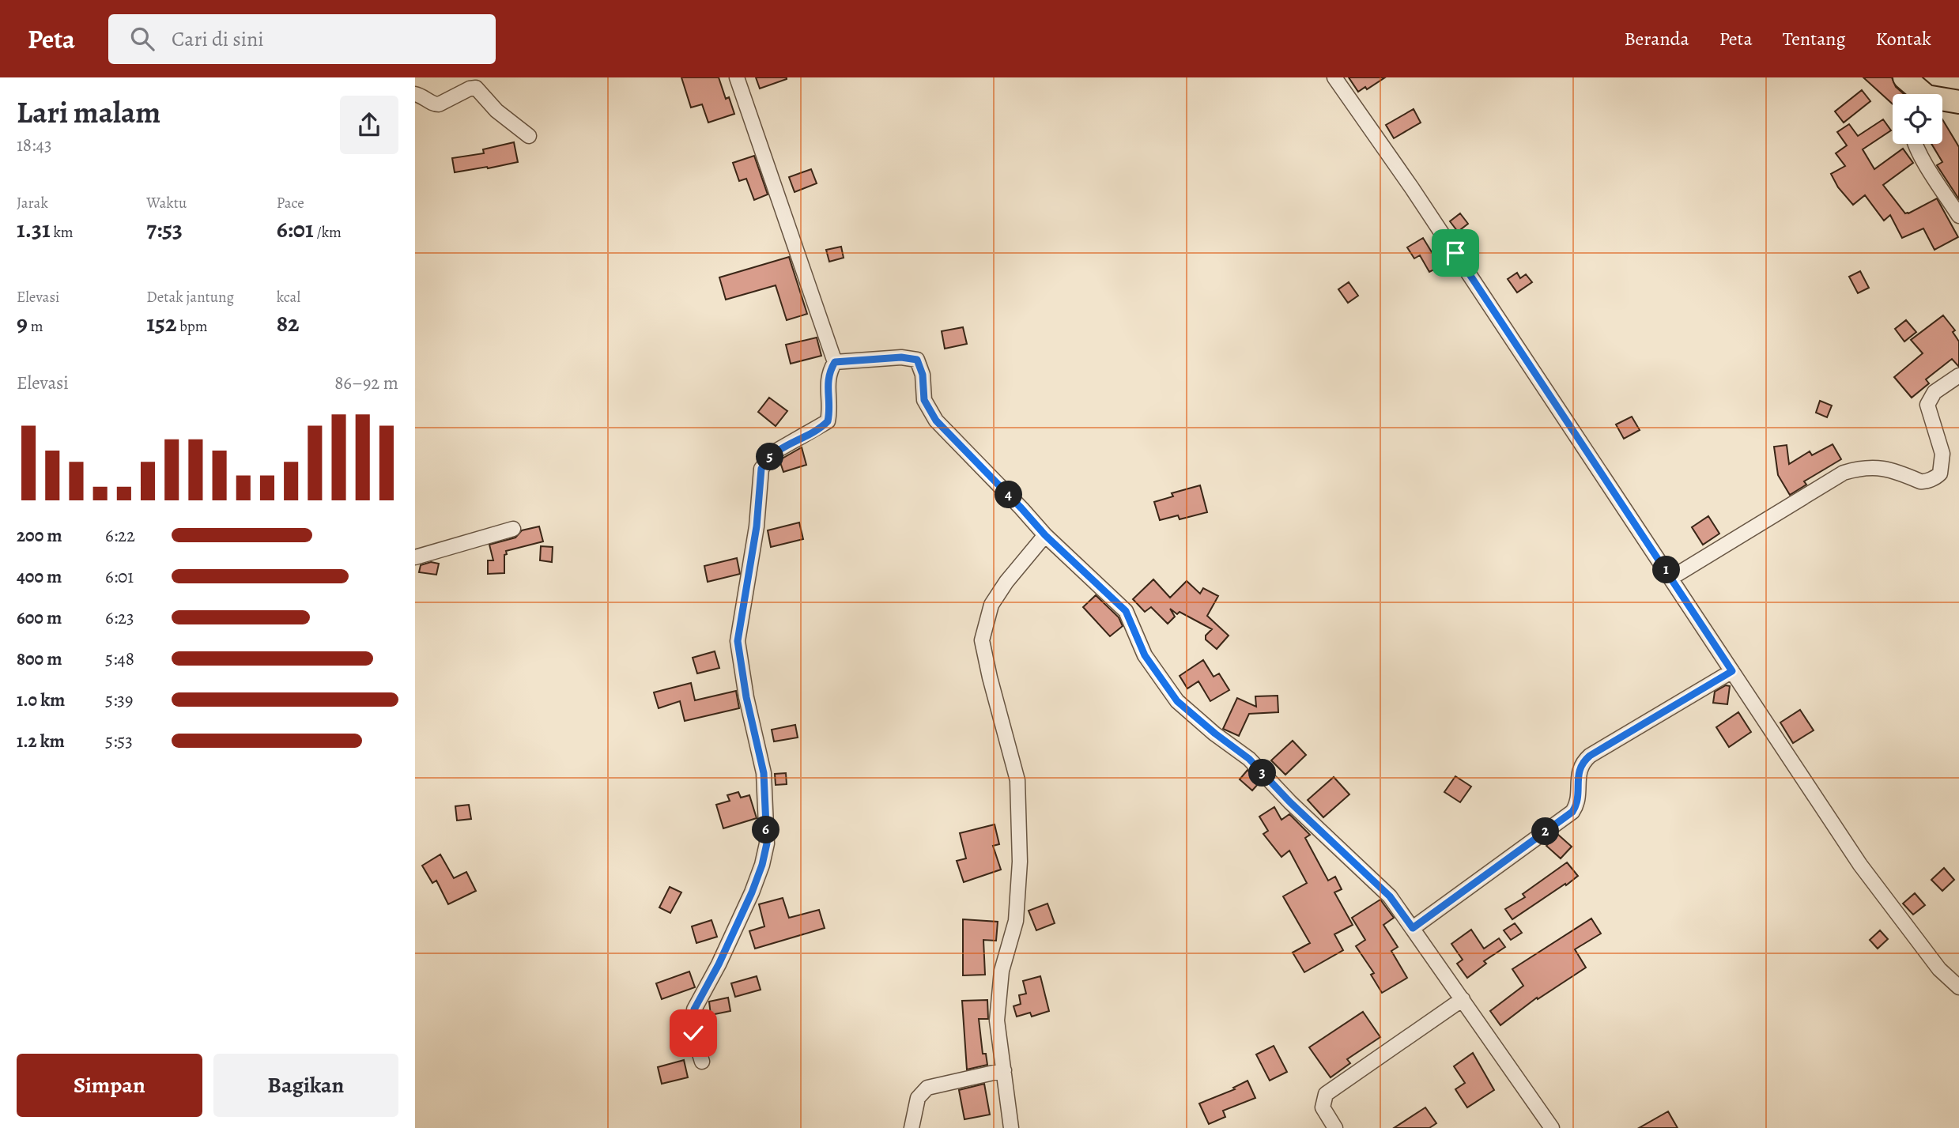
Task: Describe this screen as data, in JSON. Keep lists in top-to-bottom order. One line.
{"page":{"header":"Peta","search":"Cari di sini","nav":["Beranda","Peta","Tentang","Kontak"],"heading":["Lari malam","18:43"],"stats":[["Jarak","1.31 km"],["Waktu","7:53"],["Pace","6:01 /km"],["Elevasi","9 m"],["Detak jantung","152 bpm"],["kcal","82"]],"chart":["Elevasi","86–92 m"],"pins":["5","4","1","3","6","2"],"list":[{"name":"200 m","note":"6:22"},{"name":"400 m","note":"6:01"},{"name":"600 m","note":"6:23"},{"name":"800 m","note":"5:48"},{"name":"1.0 km","note":"5:39"},{"name":"1.2 km","note":"5:53"}],"buttons":["Simpan","Bagikan"]}}
